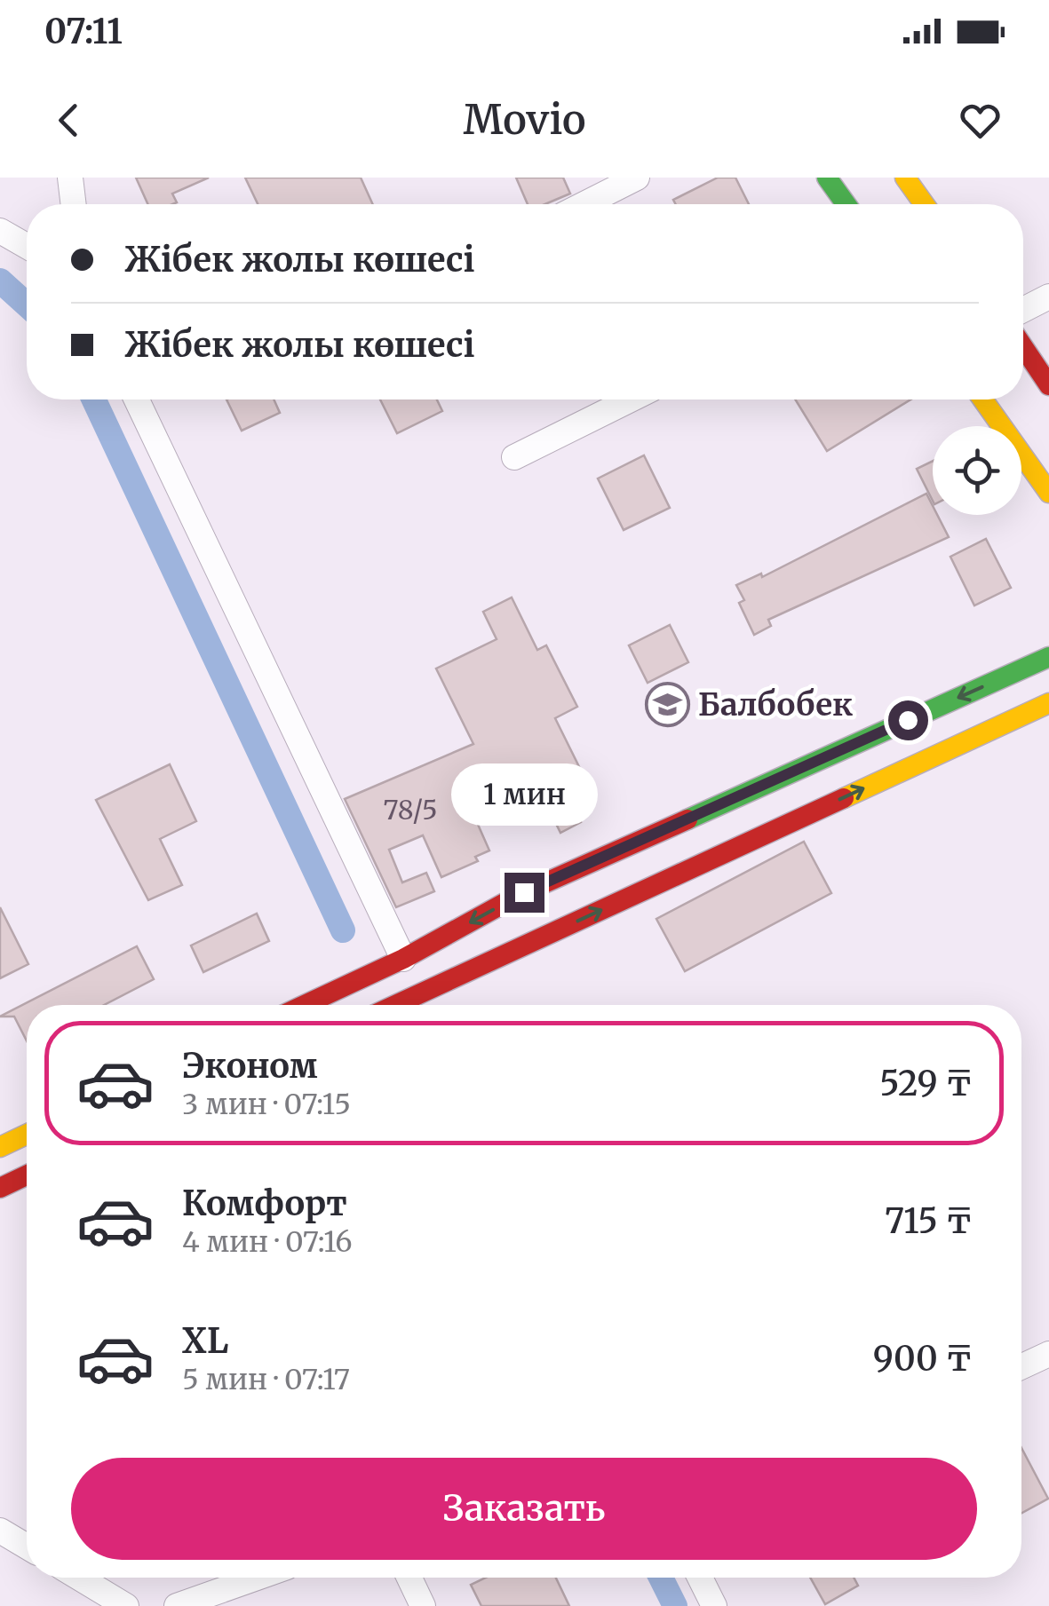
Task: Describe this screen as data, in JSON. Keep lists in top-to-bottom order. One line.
{"places":{"school or university":["Балбобек"]},"house_numbers":["78/5"],"page":{"status":"07:11","header":"Movio","banner":["Жібек жолы көшесі","Жібек жолы көшесі"],"bubble":"1 мин","list":[{"name":"Эконом","note":"3 мин · 07:15","value":"529 ₸"},{"name":"Комфорт","note":"4 мин · 07:16","value":"715 ₸"},{"name":"XL","note":"5 мин · 07:17","value":"900 ₸"}],"buttons":"Заказать"}}
